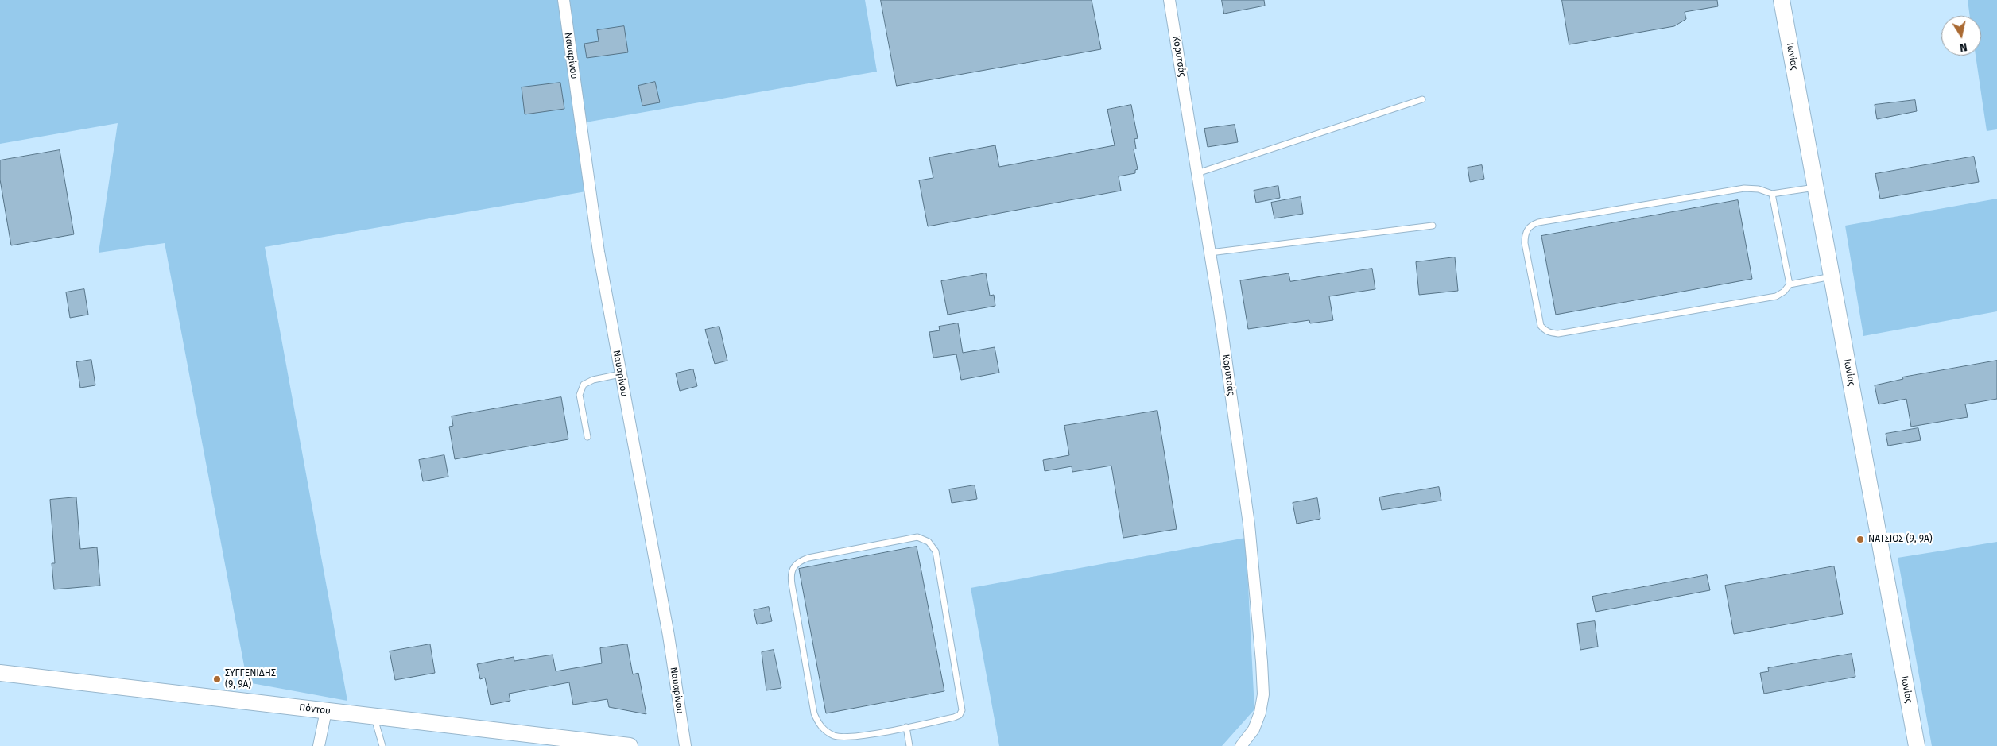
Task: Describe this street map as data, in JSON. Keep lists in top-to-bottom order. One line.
{"streets":{"street":["Ναυαρίνου","Κορυτσάς","Ιωνίας","Πόντου"]},"places":["ΝΑΤΣΙΟΣ (9, 9Α)","ΣΥΓΓΕΝΙΔΗΣ (9, 9Α)"],"north":"bottom"}
